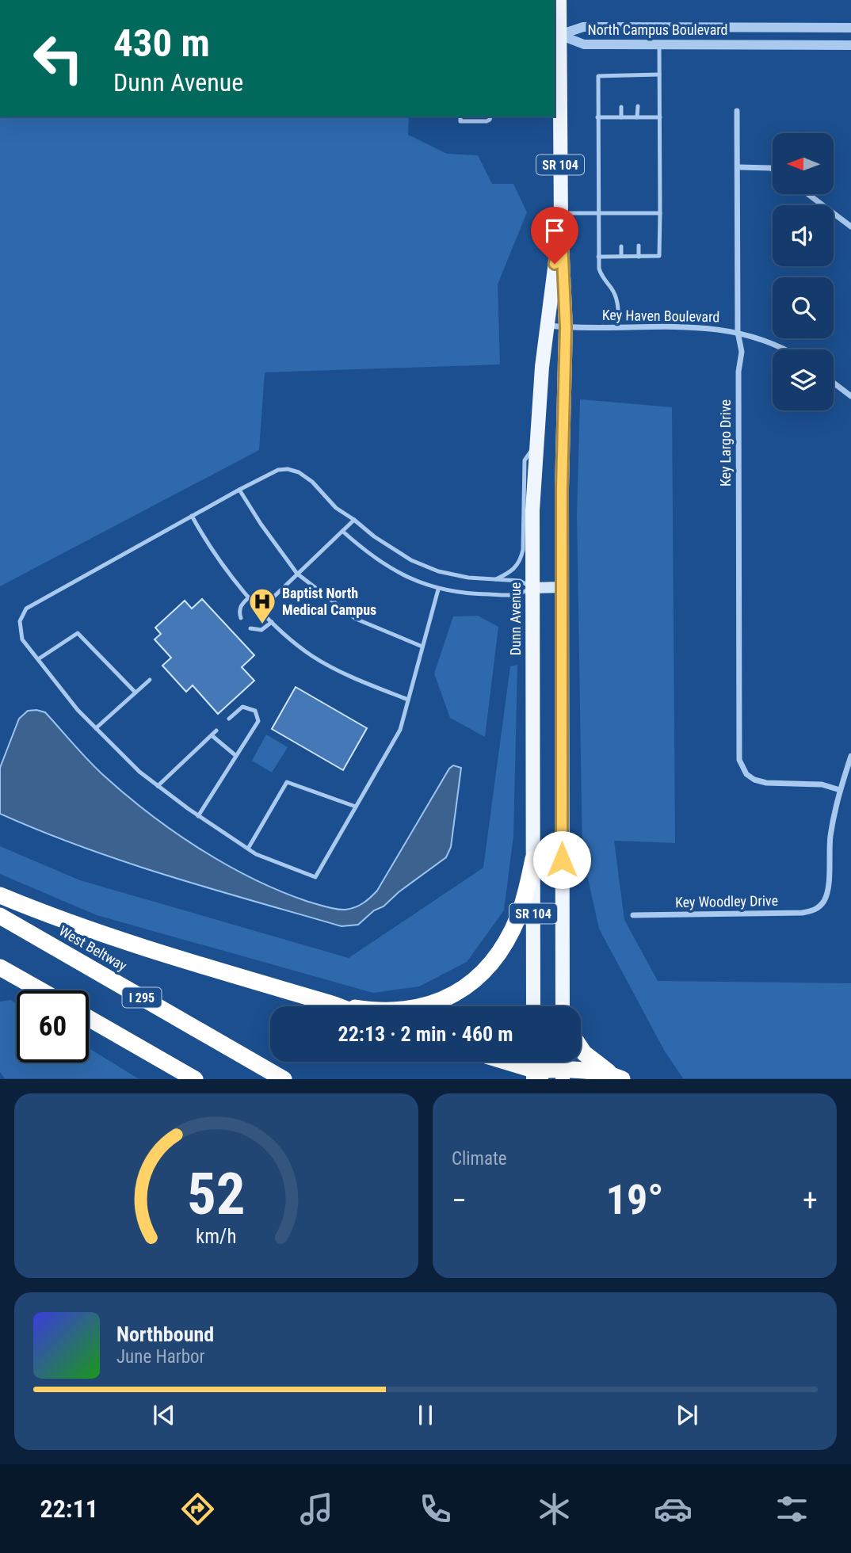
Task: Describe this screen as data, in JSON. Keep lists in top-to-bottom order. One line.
{"streets":{"highway":["West Beltway","I 295"],"main road":["SR 104","Dunn Avenue"],"street":["North Campus Boulevard","Key Haven Boulevard","Key Largo Drive","Key Woodley Drive"]},"crossings":[["North Campus Boulevard","Dunn Avenue"],["Key Haven Boulevard","Key Largo Drive"],["Key Haven Boulevard","Dunn Avenue"],["Key Largo Drive","Key Woodley Drive"]],"places":{"hospital":["Baptist North Medical Campus"]},"north":"left","page":{"turn":["430 m","Dunn Avenue"],"limit":"60","trip":"22:13 · 2 min · 460 m","tile":"Climate","heat":["−","19°","+"],"song":["Northbound","June Harbor"],"tabs":"22:11","gauge":["52","km/h"]}}
